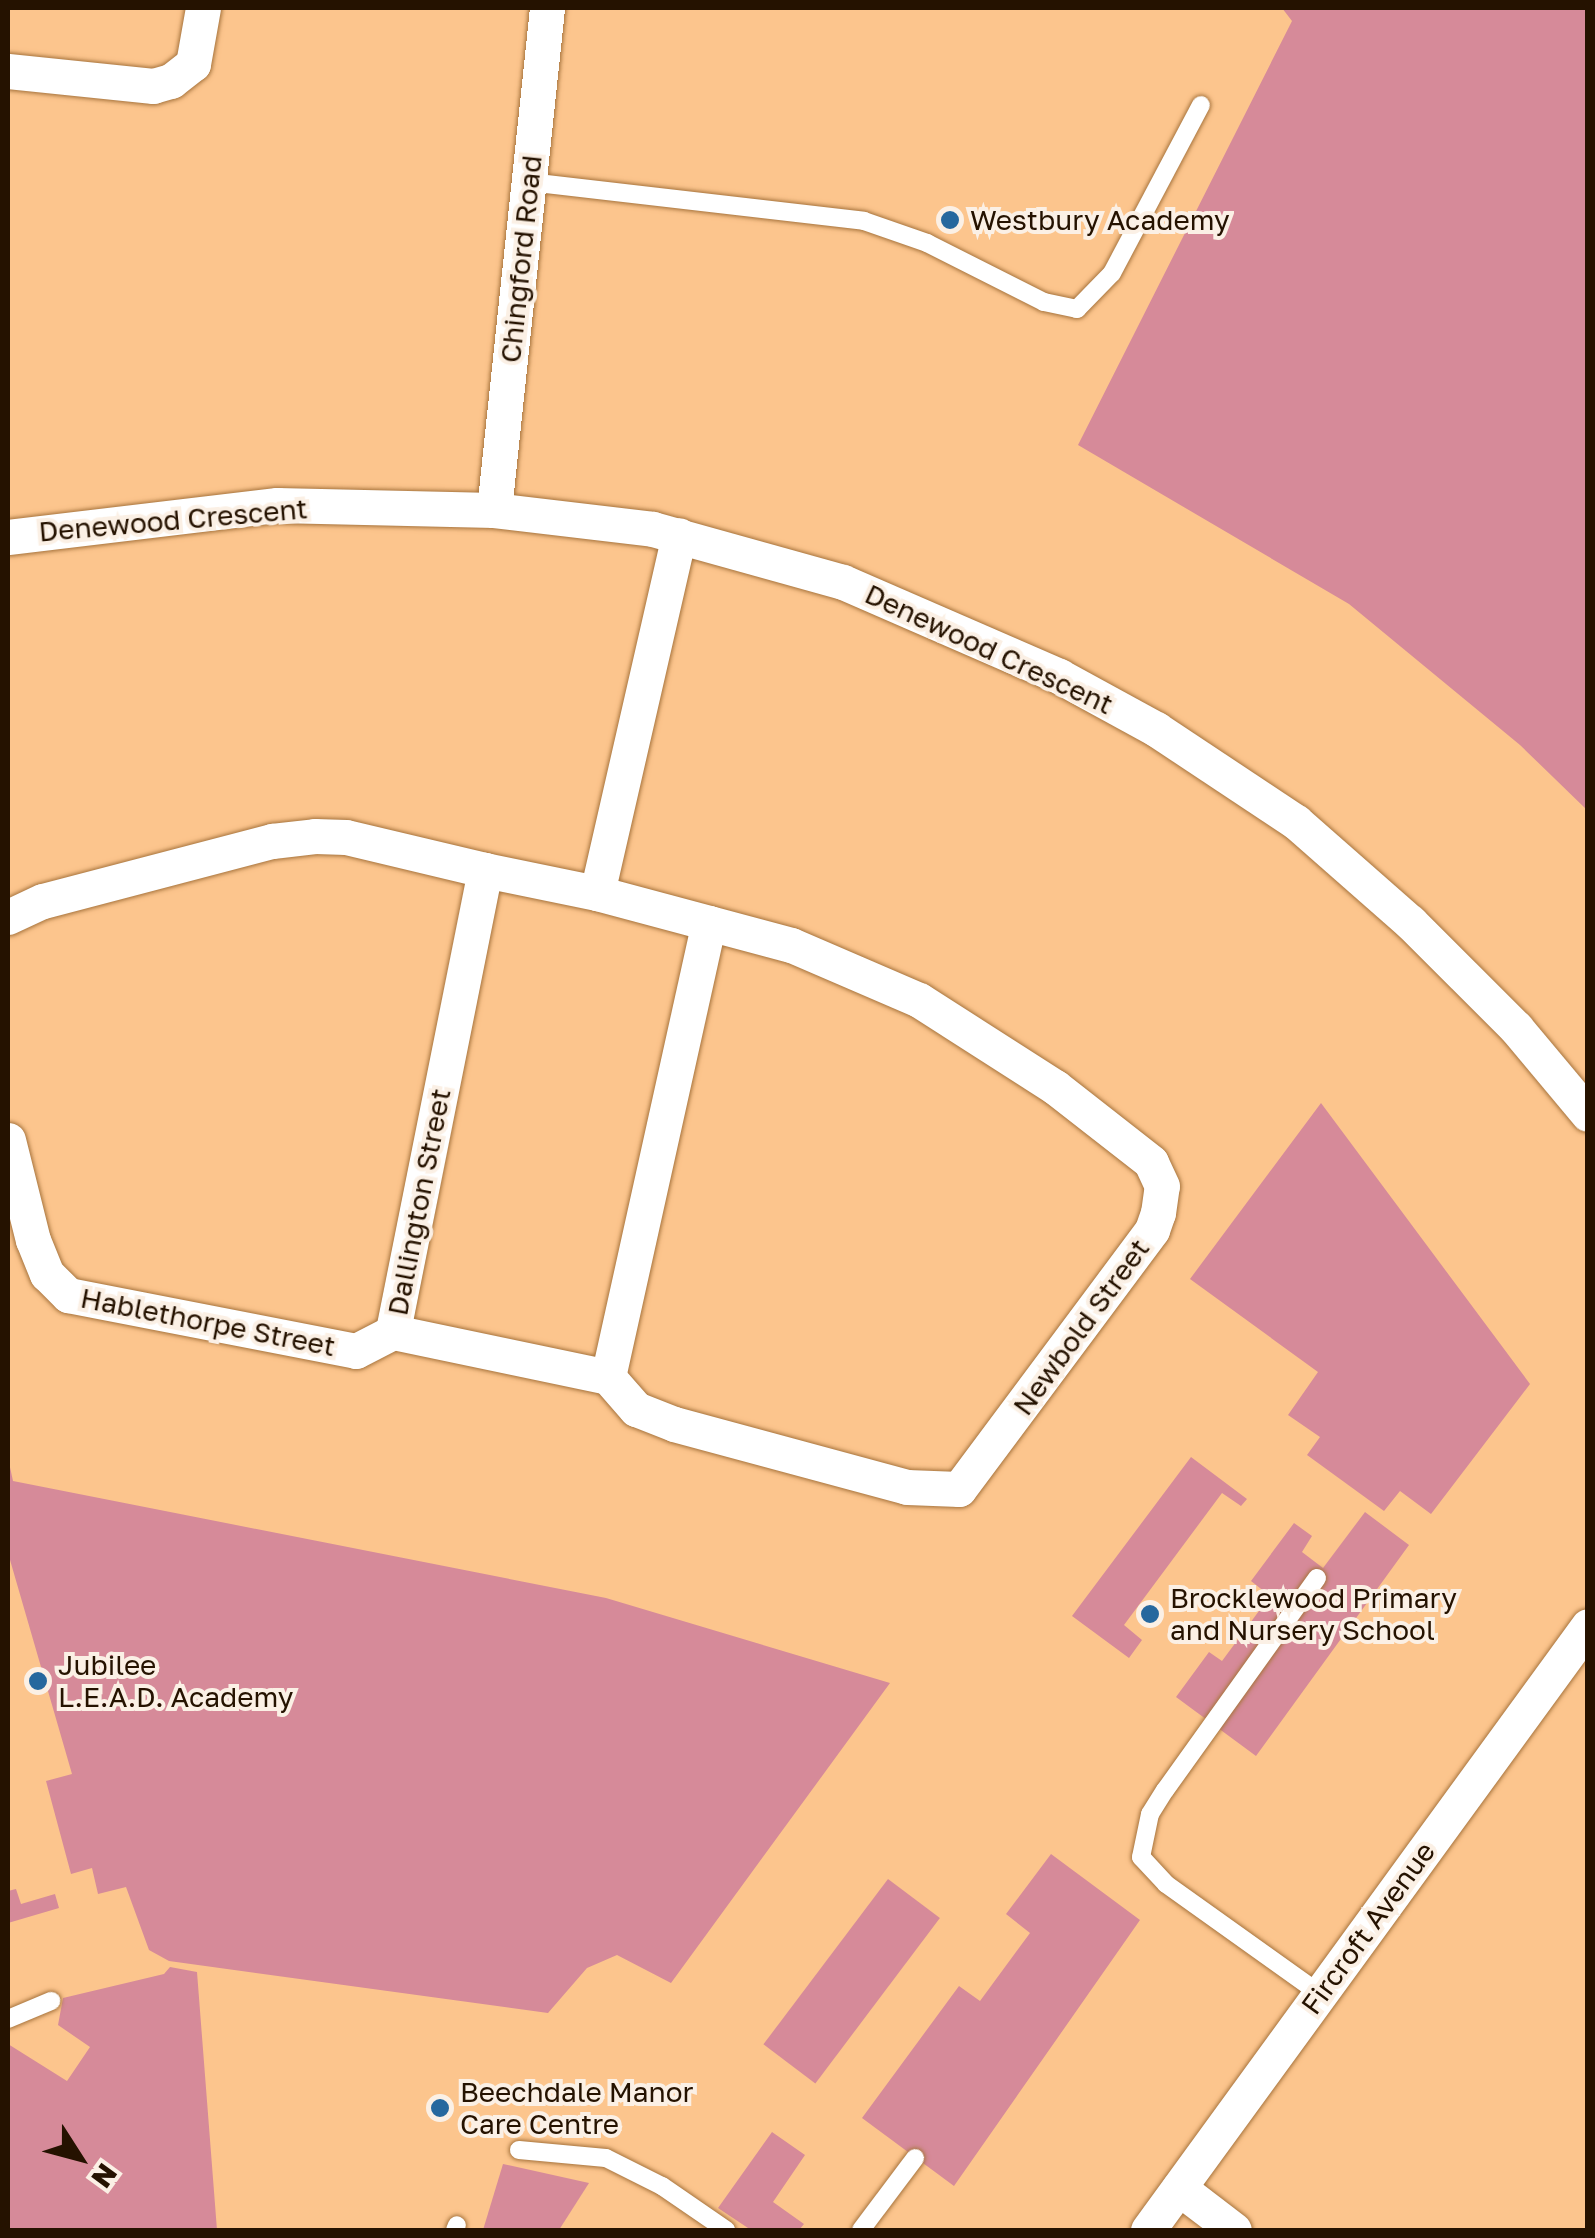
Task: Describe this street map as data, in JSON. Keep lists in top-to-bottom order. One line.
{"streets":{"street":["Chingford Road","Denewood Crescent","Dallington Street","Hablethorpe Street","Newbold Street","Fircroft Avenue"]},"crossings":[["Chingford Road","Denewood Crescent"],["Dallington Street","Hablethorpe Street"],["Dallington Street","Newbold Street"]],"places":["Westbury Academy","Brocklewood Primary and Nursery School","Jubilee L.E.A.D. Academy","Beechdale Manor Care Centre"],"north":"bottom right"}
